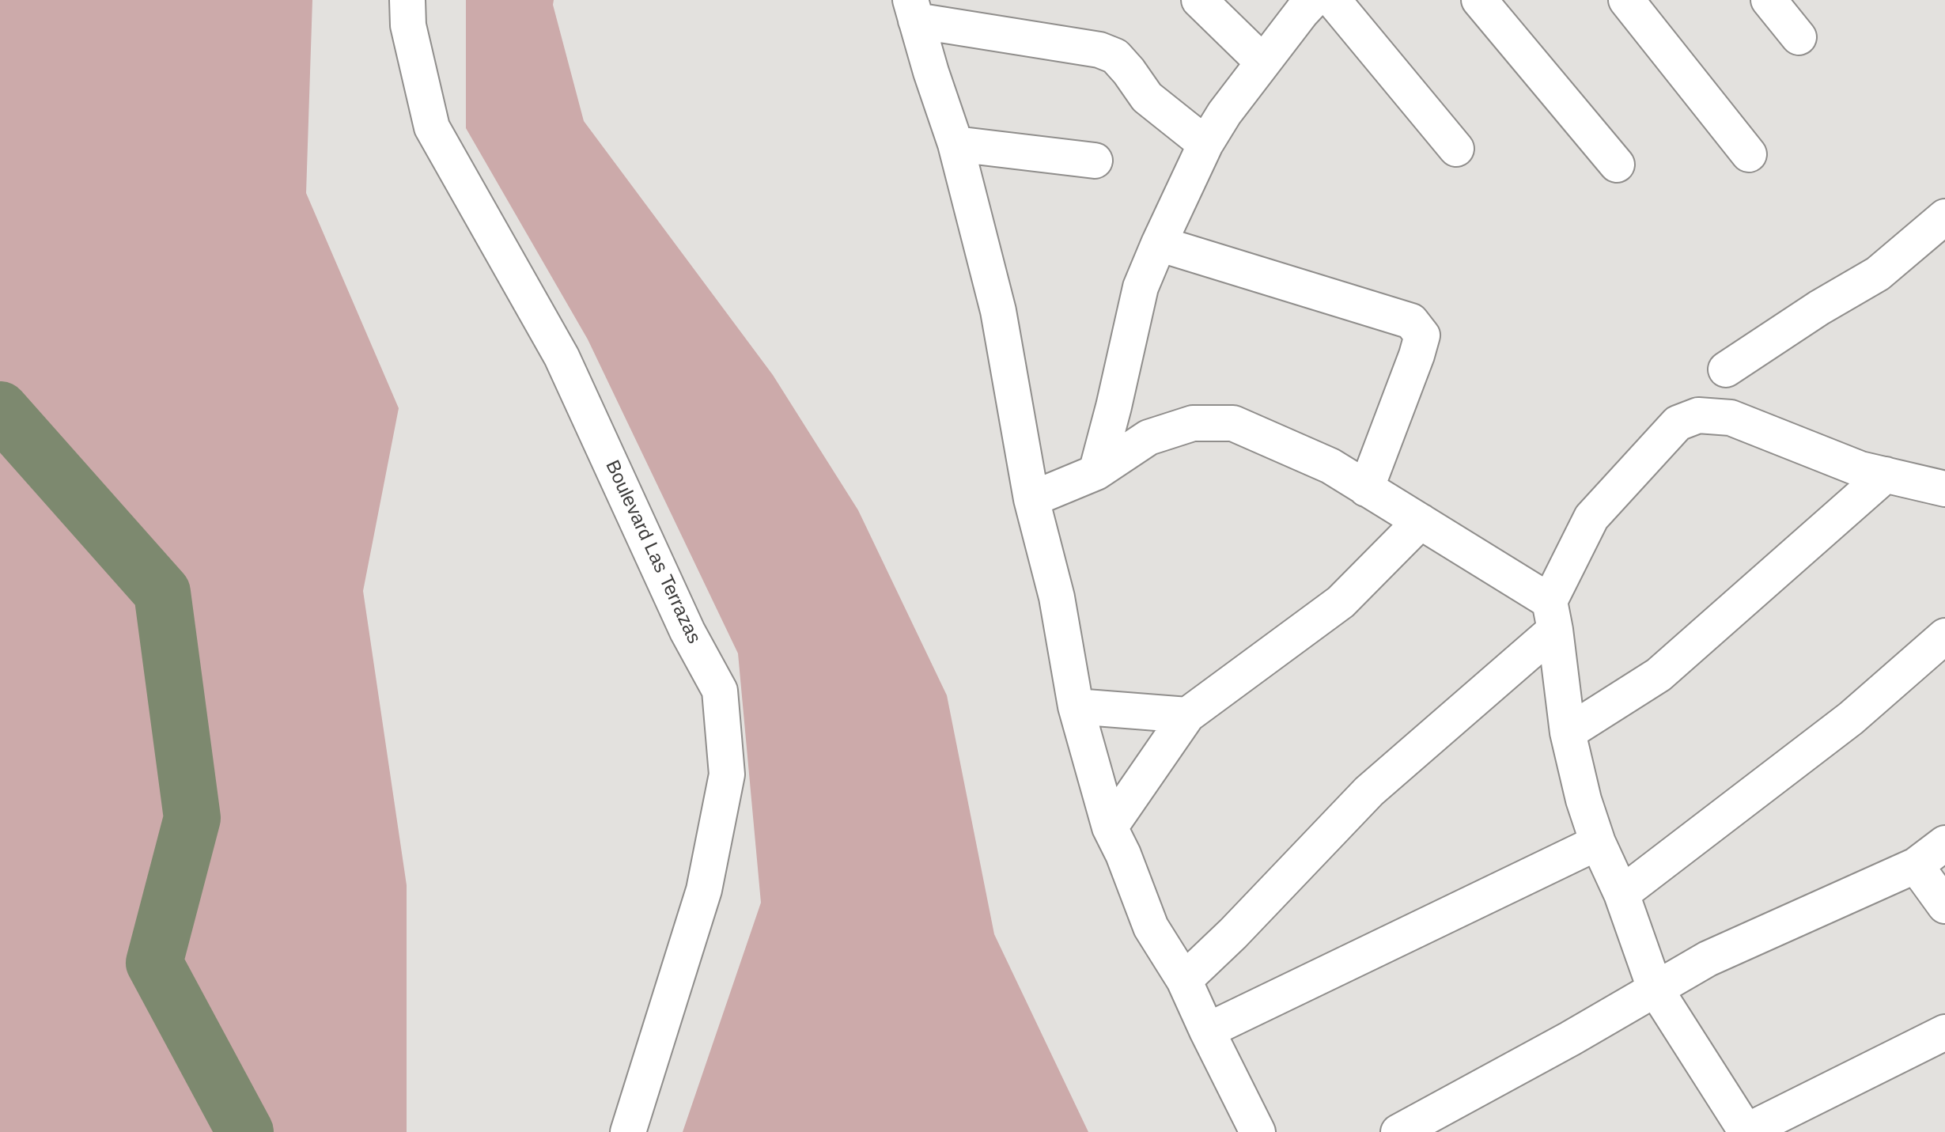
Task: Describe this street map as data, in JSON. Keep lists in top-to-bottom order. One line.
{"streets":{"street":["Boulevard Las Terrazas"]}}
